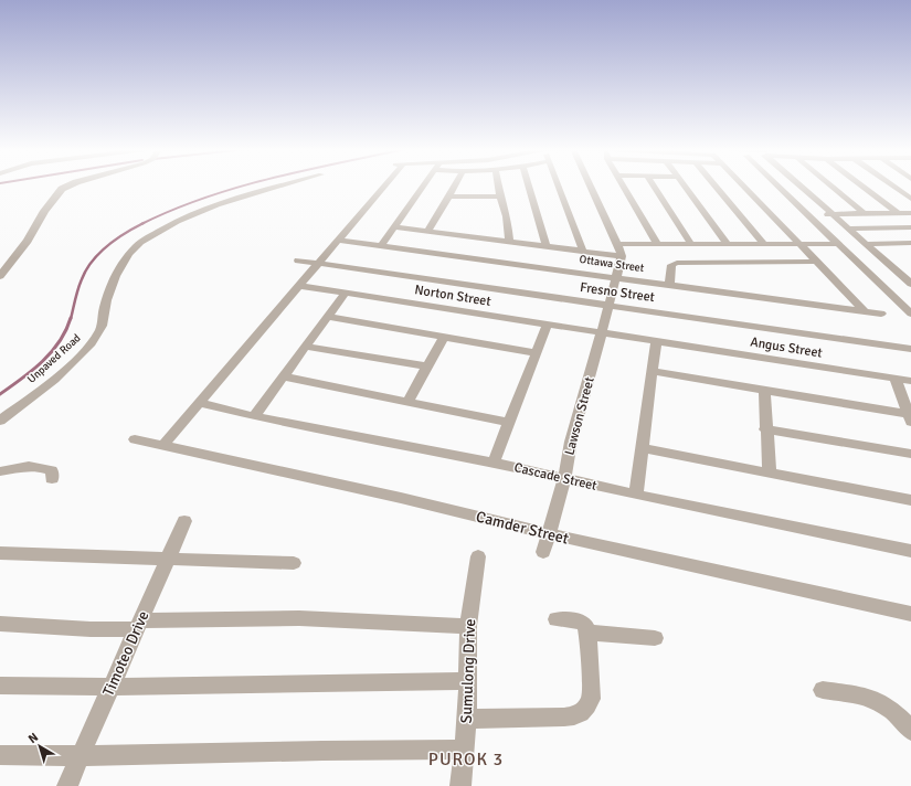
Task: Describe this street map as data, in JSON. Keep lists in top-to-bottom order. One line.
{"streets":{"street":["Ottawa Street","Fresno Street","Norton Street","Angus Street","Unpaved Road","Lawson Street","Cascade Street","Camder Street","Timoteo Drive","Sumulong Drive"]},"crossings":[["Ottawa Street","Lawson Street"],["Fresno Street","Lawson Street"],["Norton Street","Angus Street"],["Norton Street","Lawson Street"],["Angus Street","Lawson Street"],["Lawson Street","Cascade Street"],["Lawson Street","Camder Street"]],"districts":["PUROK 3"],"north":"top left"}
